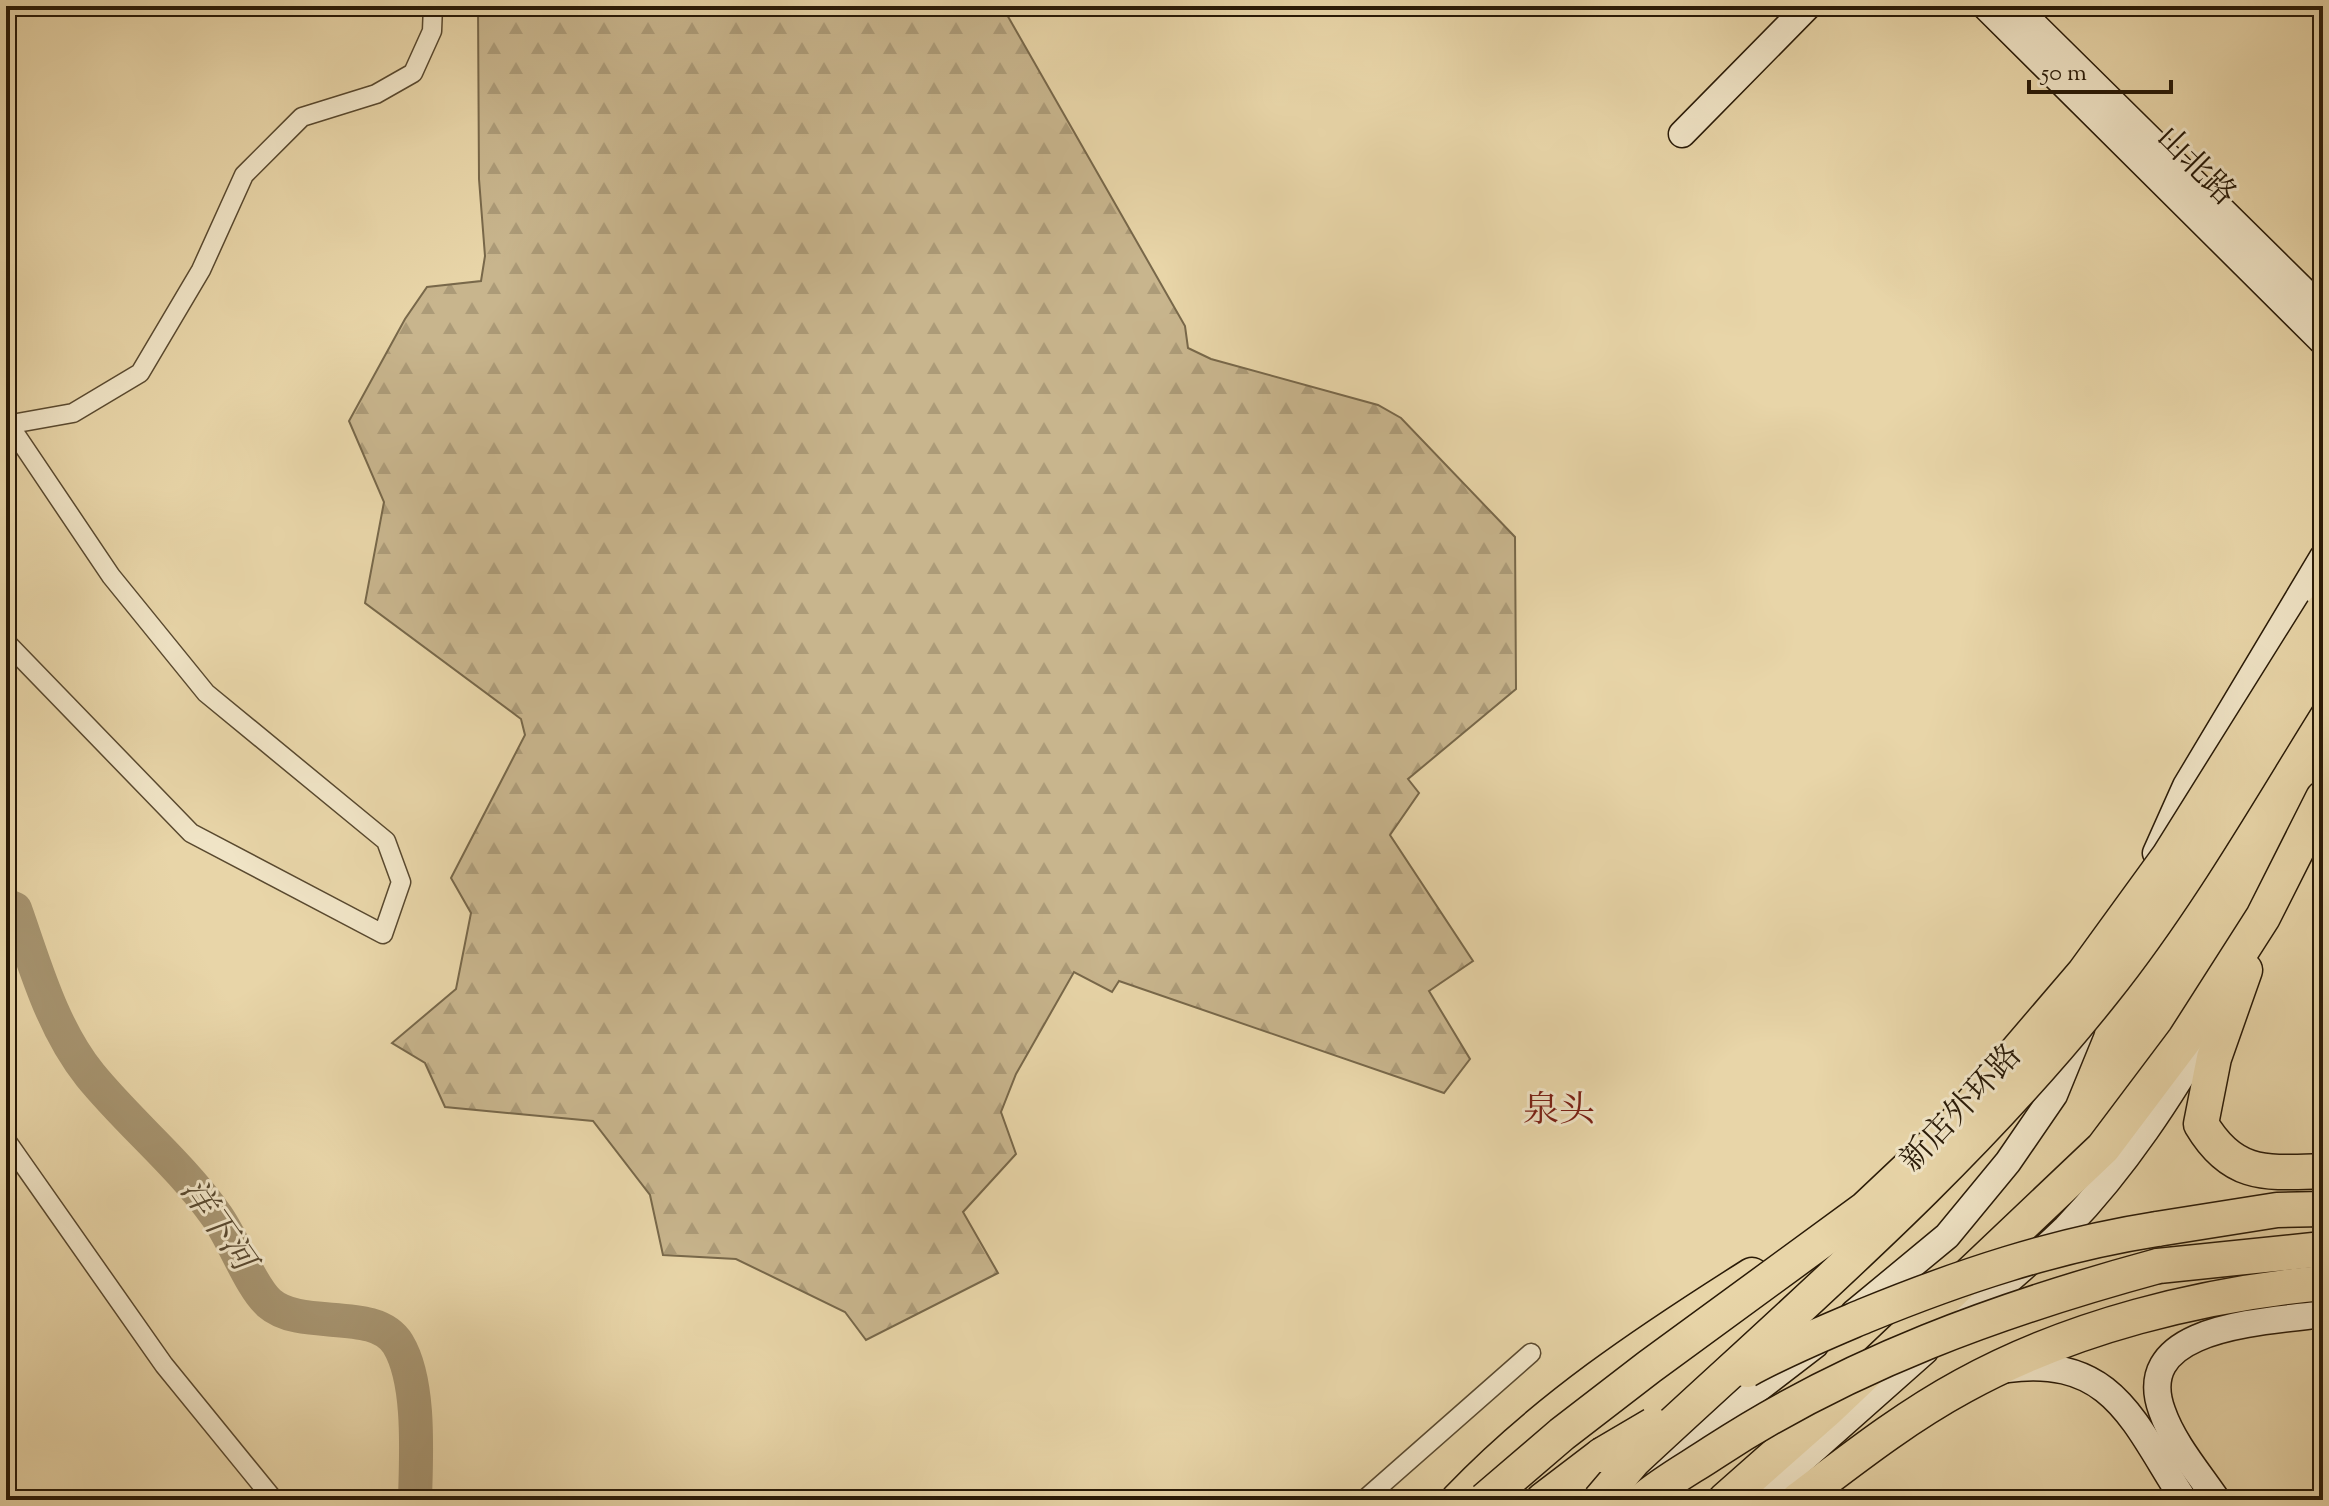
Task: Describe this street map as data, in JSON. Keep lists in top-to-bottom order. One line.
{"streets":{"highway":["新店外环路"],"main road":["山北路"]},"districts":["泉头"],"water":["洋下河"],"scale_bar":"50 m"}
